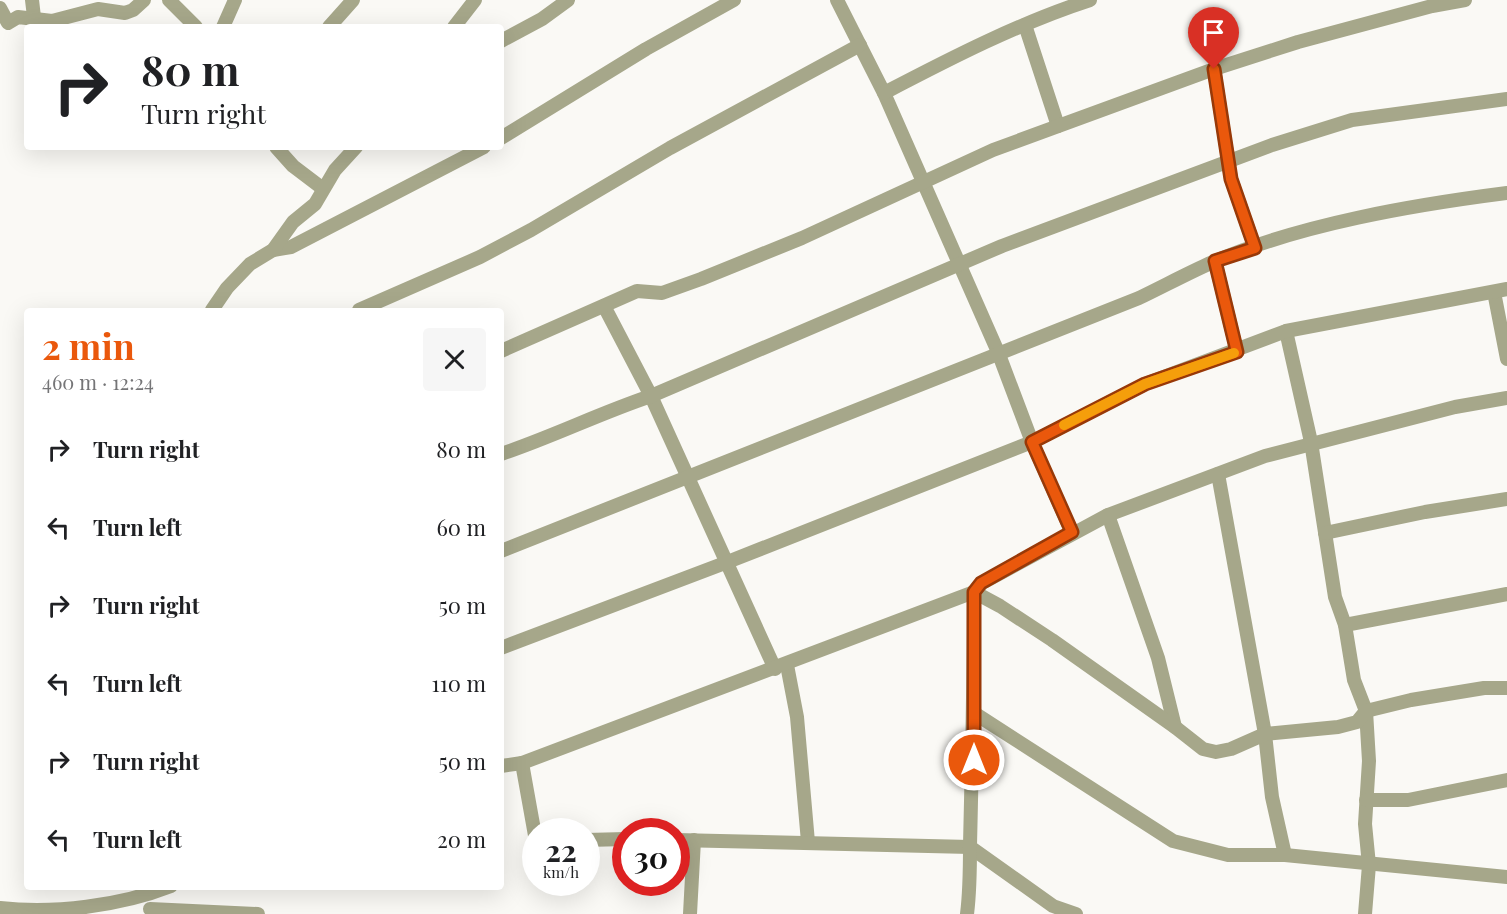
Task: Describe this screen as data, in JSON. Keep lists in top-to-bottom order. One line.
{"page":{"turn":["80 m","Turn right"],"heading":["2 min","460 m · 12:24"],"list":[{"name":"Turn right","value":"80 m"},{"name":"Turn left","value":"60 m"},{"name":"Turn right","value":"50 m"},{"name":"Turn left","value":"110 m"},{"name":"Turn right","value":"50 m"},{"name":"Turn left","value":"20 m"}],"speed":"22 km/h","limit":"30"}}
